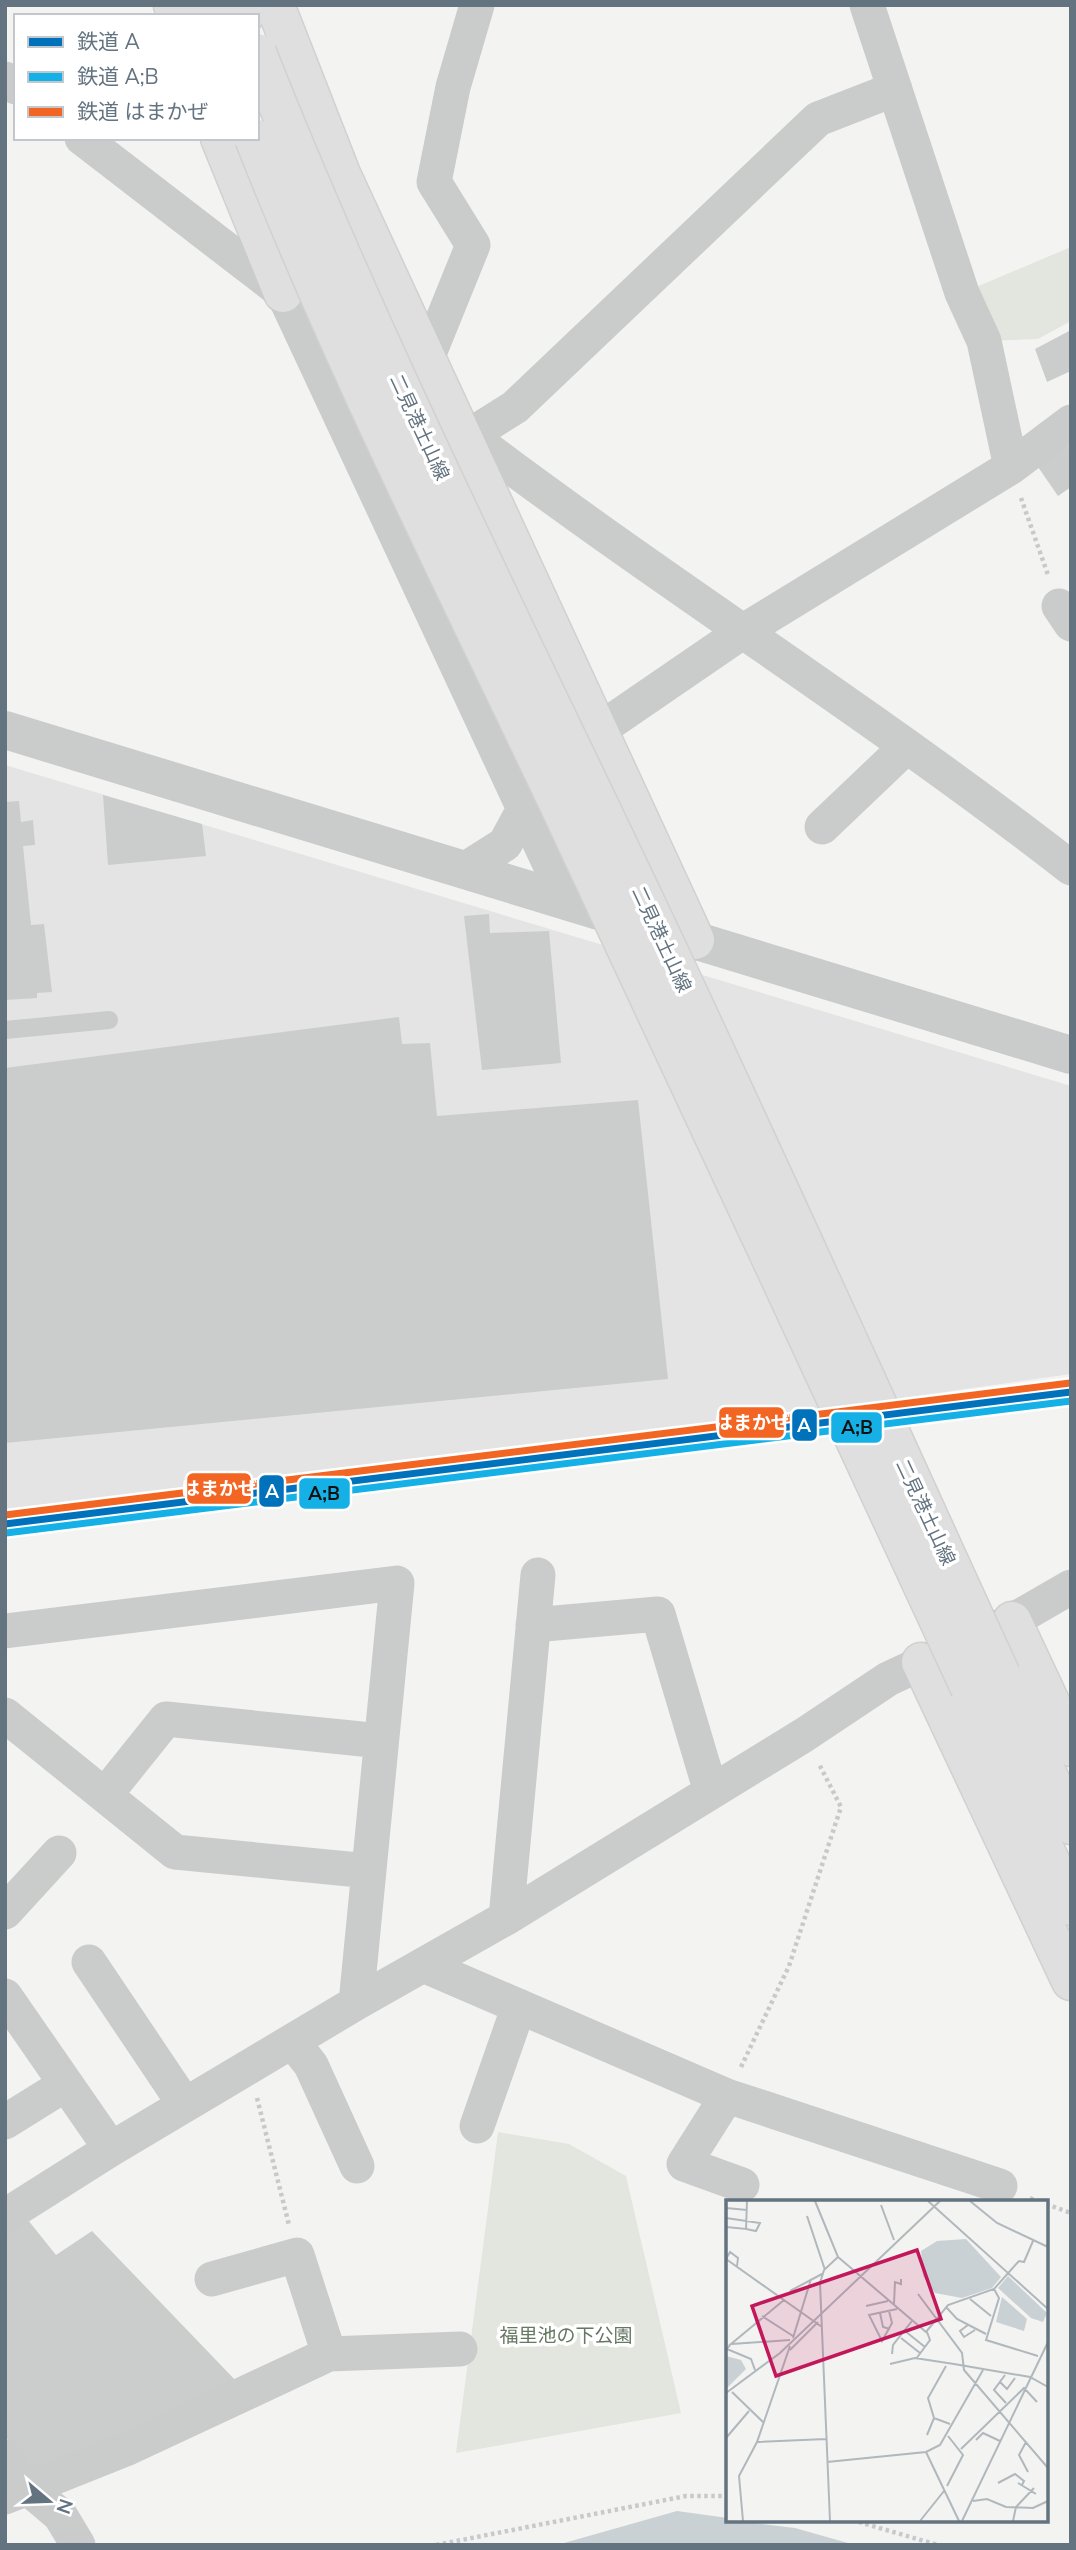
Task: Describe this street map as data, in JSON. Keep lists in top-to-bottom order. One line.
{"streets":{"main road":["二見港土山線"]},"parks":["福里池の下公園"],"lines":["rail line はまかぜ","rail line A","rail line A;B"],"legend":["鉄道 A","鉄道 A;B","鉄道 はまかぜ"],"north":"right"}
